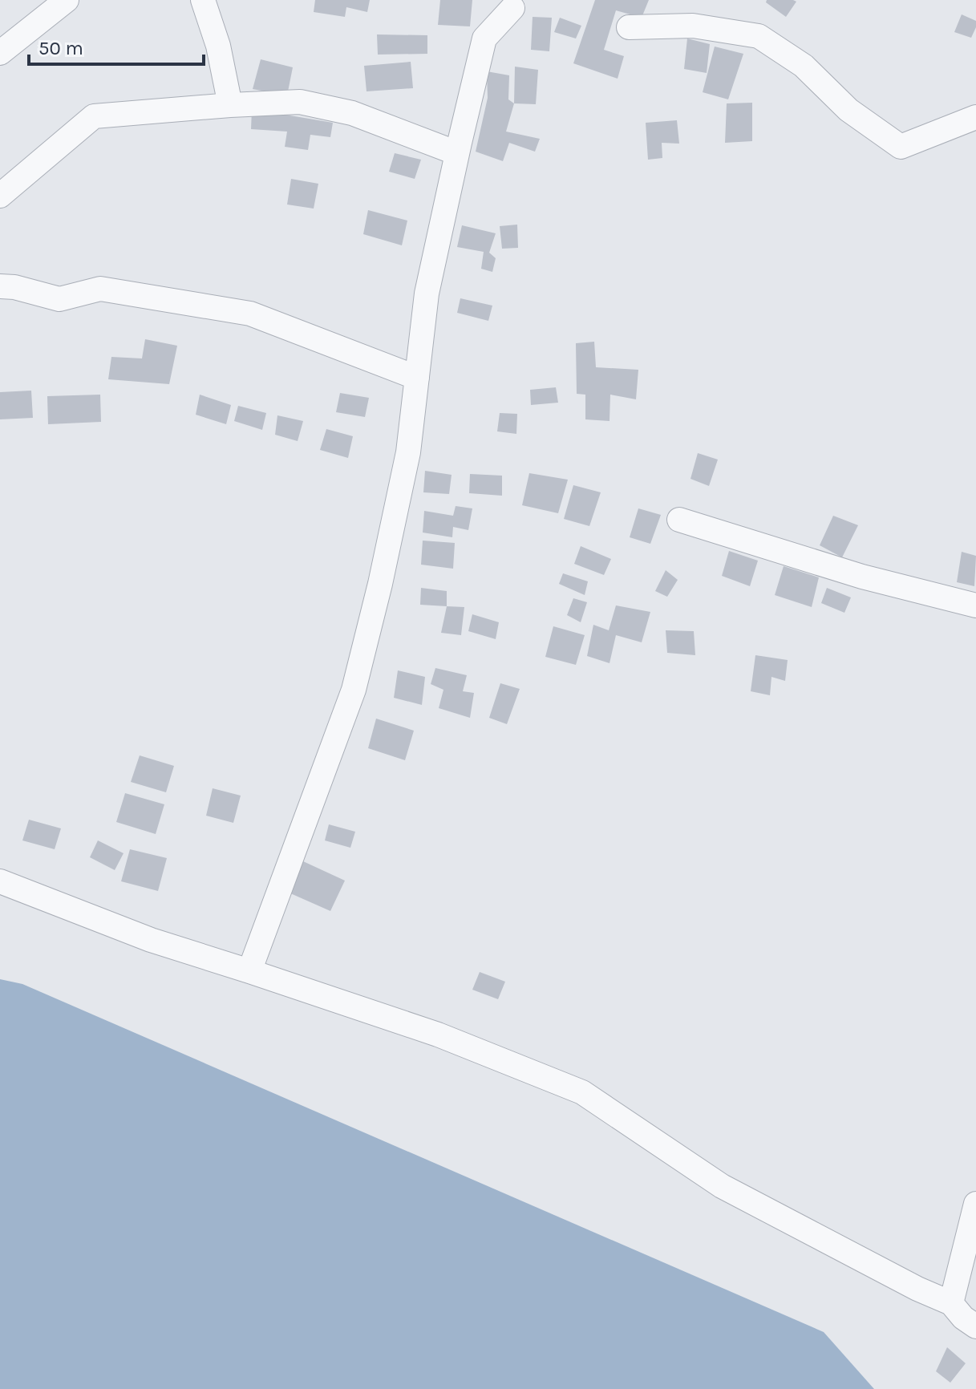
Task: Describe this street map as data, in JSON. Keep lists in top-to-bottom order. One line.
{"scale_bar":"50 m"}
